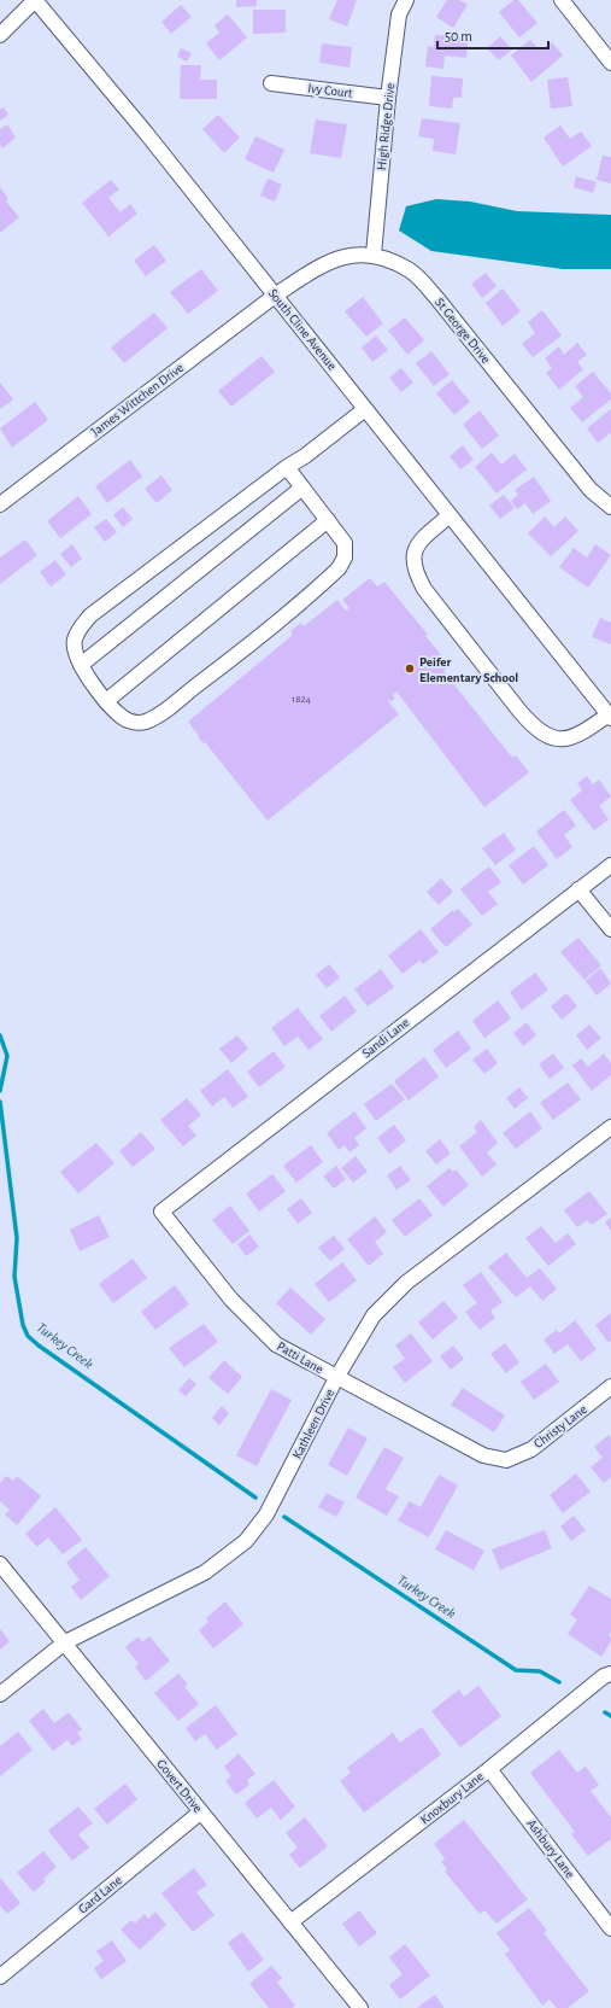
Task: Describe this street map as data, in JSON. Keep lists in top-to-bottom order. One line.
{"streets":{"street":["Ivy Court","High Ridge Drive","South Cline Avenue","St George Drive","James Wittchen Drive","Sandi Lane","Patti Lane","Kathleen Drive","Christy Lane","Govert Drive","Knoxbury Lane","Ashbury Lane","Gard Lane"]},"crossings":[["Ivy Court","High Ridge Drive"],["High Ridge Drive","St George Drive"],["South Cline Avenue","St George Drive"],["South Cline Avenue","James Wittchen Drive"],["St George Drive","James Wittchen Drive"],["Sandi Lane","Patti Lane"],["Patti Lane","Kathleen Drive"],["Patti Lane","Christy Lane"],["Kathleen Drive","Govert Drive"],["Govert Drive","Knoxbury Lane"],["Govert Drive","Gard Lane"],["Knoxbury Lane","Ashbury Lane"]],"water":["Turkey Creek"],"places":["Peifer Elementary School"],"house_numbers":["1824"],"scale_bar":"50 m"}
